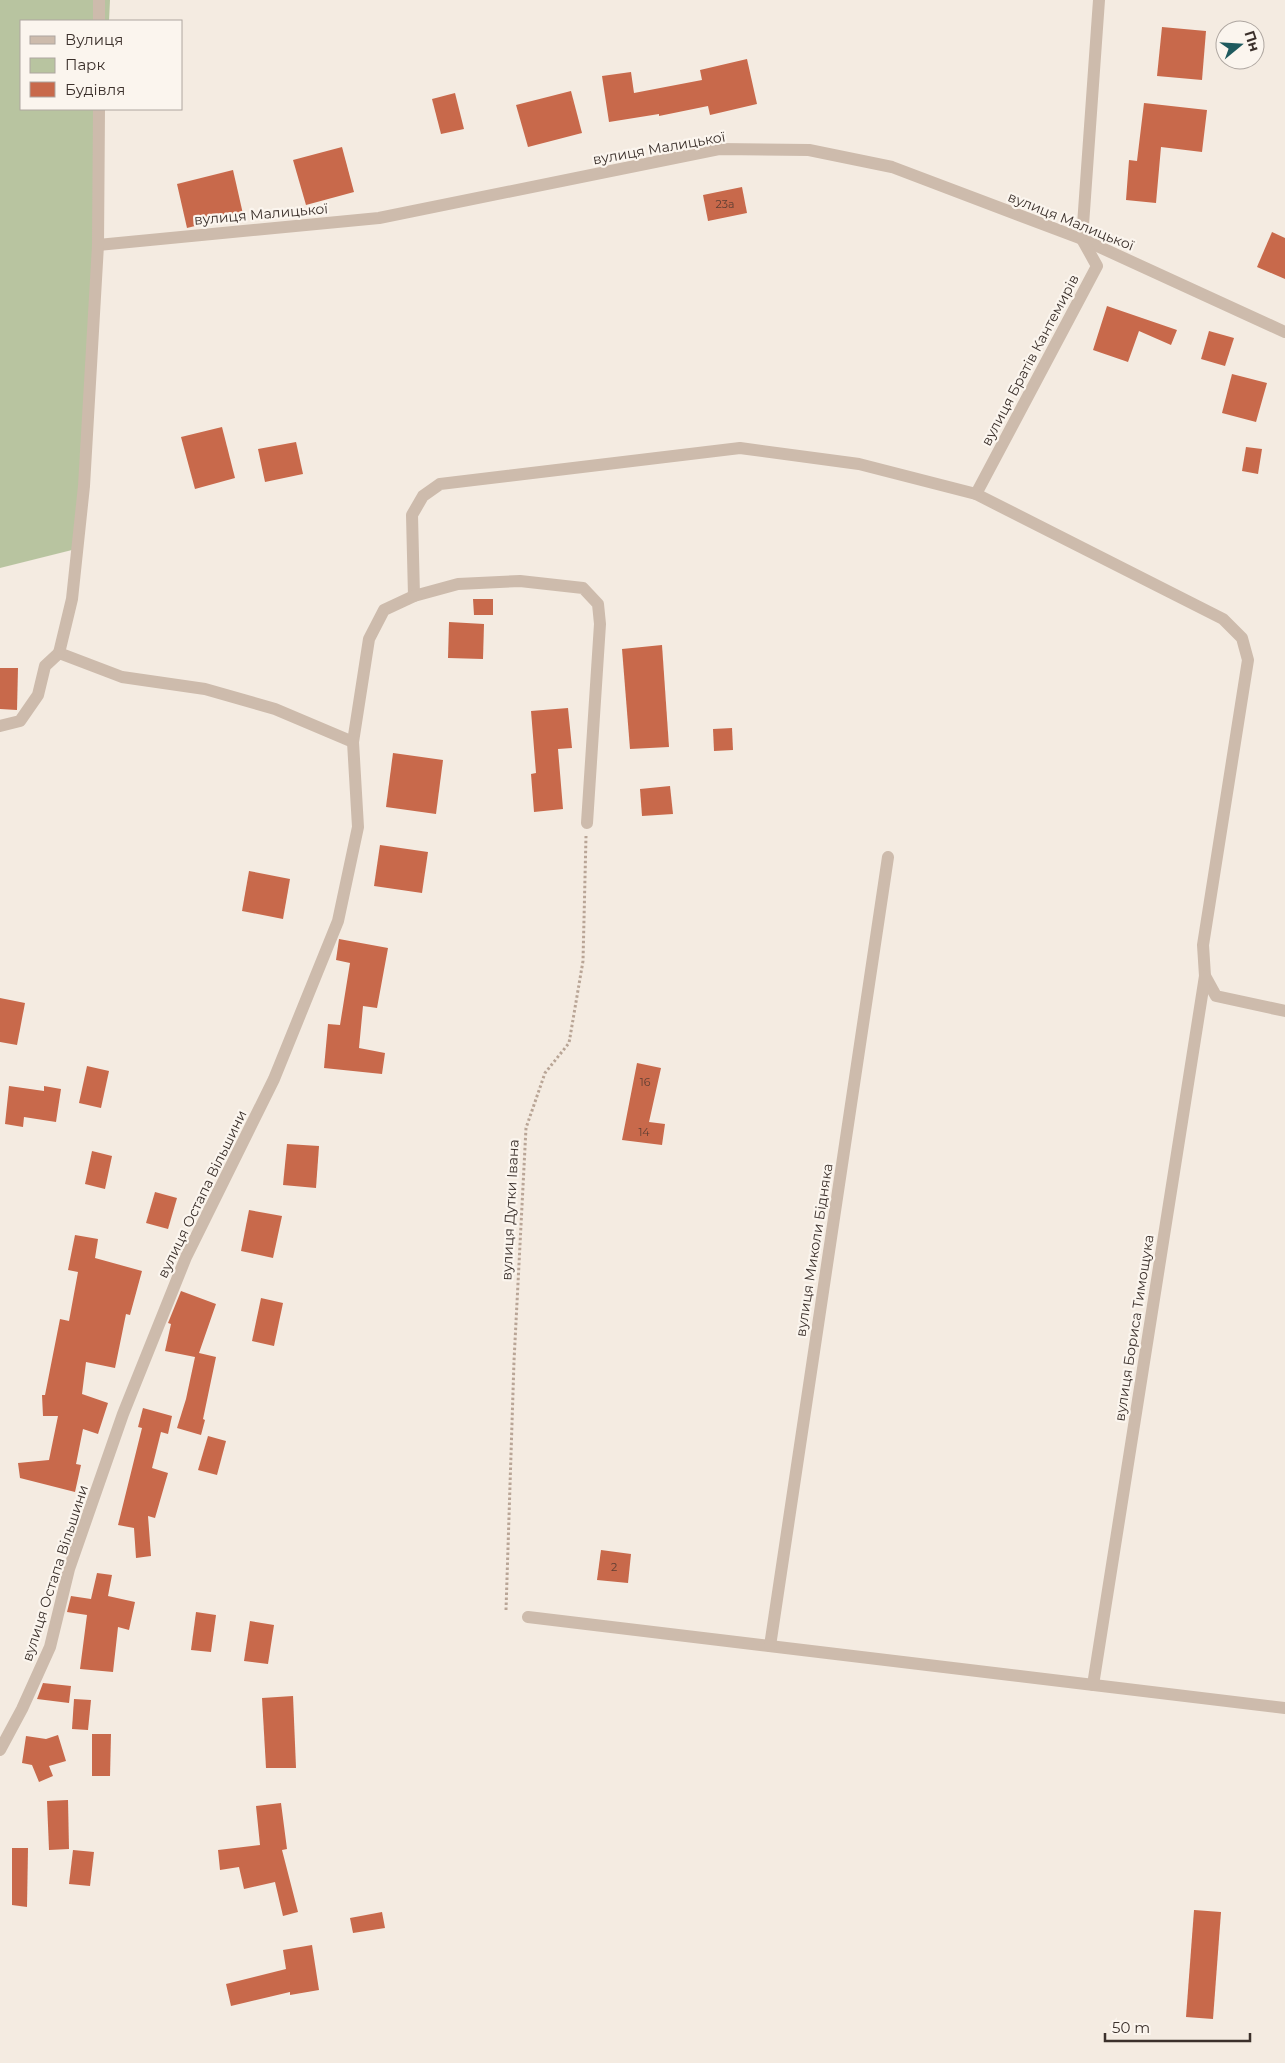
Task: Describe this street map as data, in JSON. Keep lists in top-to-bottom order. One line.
{"streets":{"street":["вулиця Малицької","вулиця Братів Кантемирів","вулиця Остапа Вільшини","вулиця Миколи Бідняка","вулиця Бориса Тимощука"],"path":["вулиця Дутки Івана"]},"crossings":[["вулиця Малицької","вулиця Братів Кантемирів"],["вулиця Братів Кантемирів","вулиця Бориса Тимощука"],["вулиця Остапа Вільшини","вулиця Дутки Івана"],["вулиця Остапа Вільшини","вулиця Бориса Тимощука"]],"house_numbers":["23а","16","14","2"],"legend":["Вулиця","Парк","Будівля"],"scale_bar":"50 m","north":"right"}
